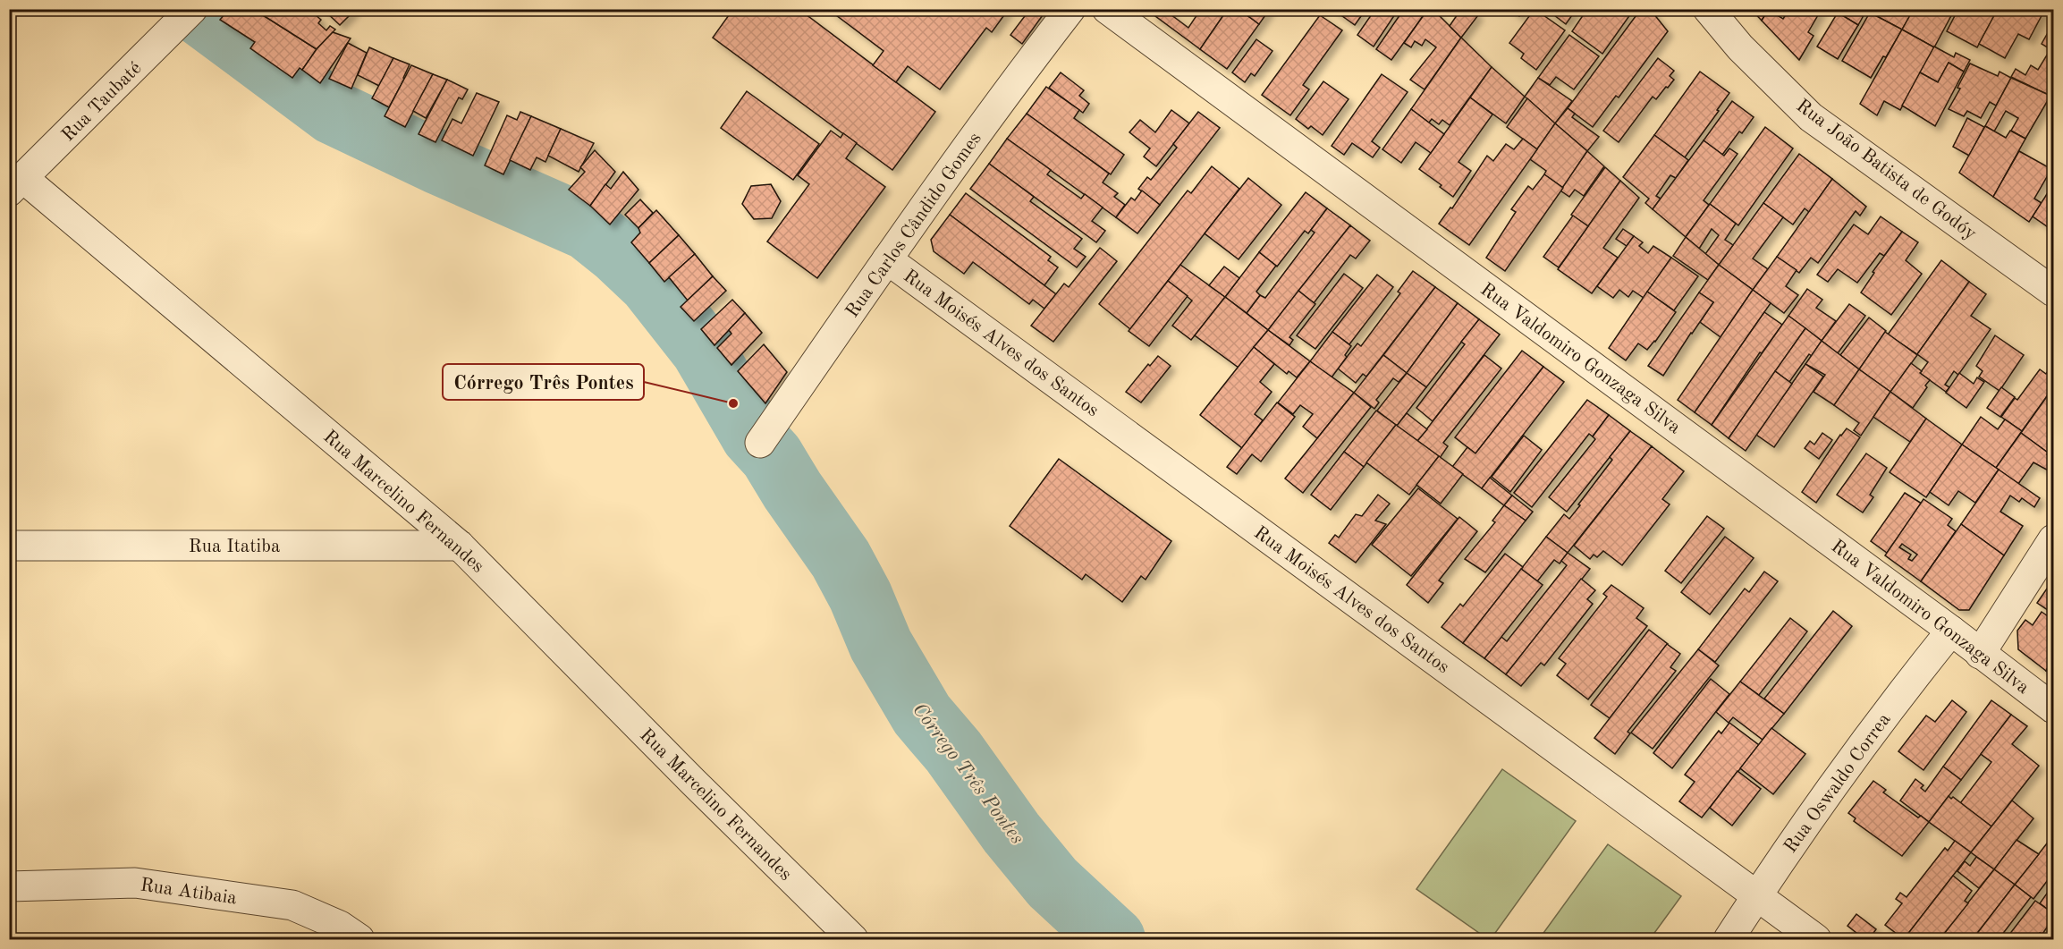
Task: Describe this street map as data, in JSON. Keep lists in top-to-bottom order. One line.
{"streets":{"street":["Rua Taubaté","Rua João Batista de Godóy","Rua Carlos Cândido Gomes","Rua Moisés Alves dos Santos","Rua Valdomiro Gonzaga Silva","Rua Marcelino Fernandes","Rua Itatiba","Rua Oswaldo Correa","Rua Atibaia"]},"crossings":[["Rua Taubaté","Rua Marcelino Fernandes"],["Rua Carlos Cândido Gomes","Rua Moisés Alves dos Santos"],["Rua Moisés Alves dos Santos","Rua Oswaldo Correa"],["Rua Valdomiro Gonzaga Silva","Rua Oswaldo Correa"],["Rua Marcelino Fernandes","Rua Itatiba"]],"water":["Córrego Três Pontes"],"places":["Córrego Três Pontes"]}
